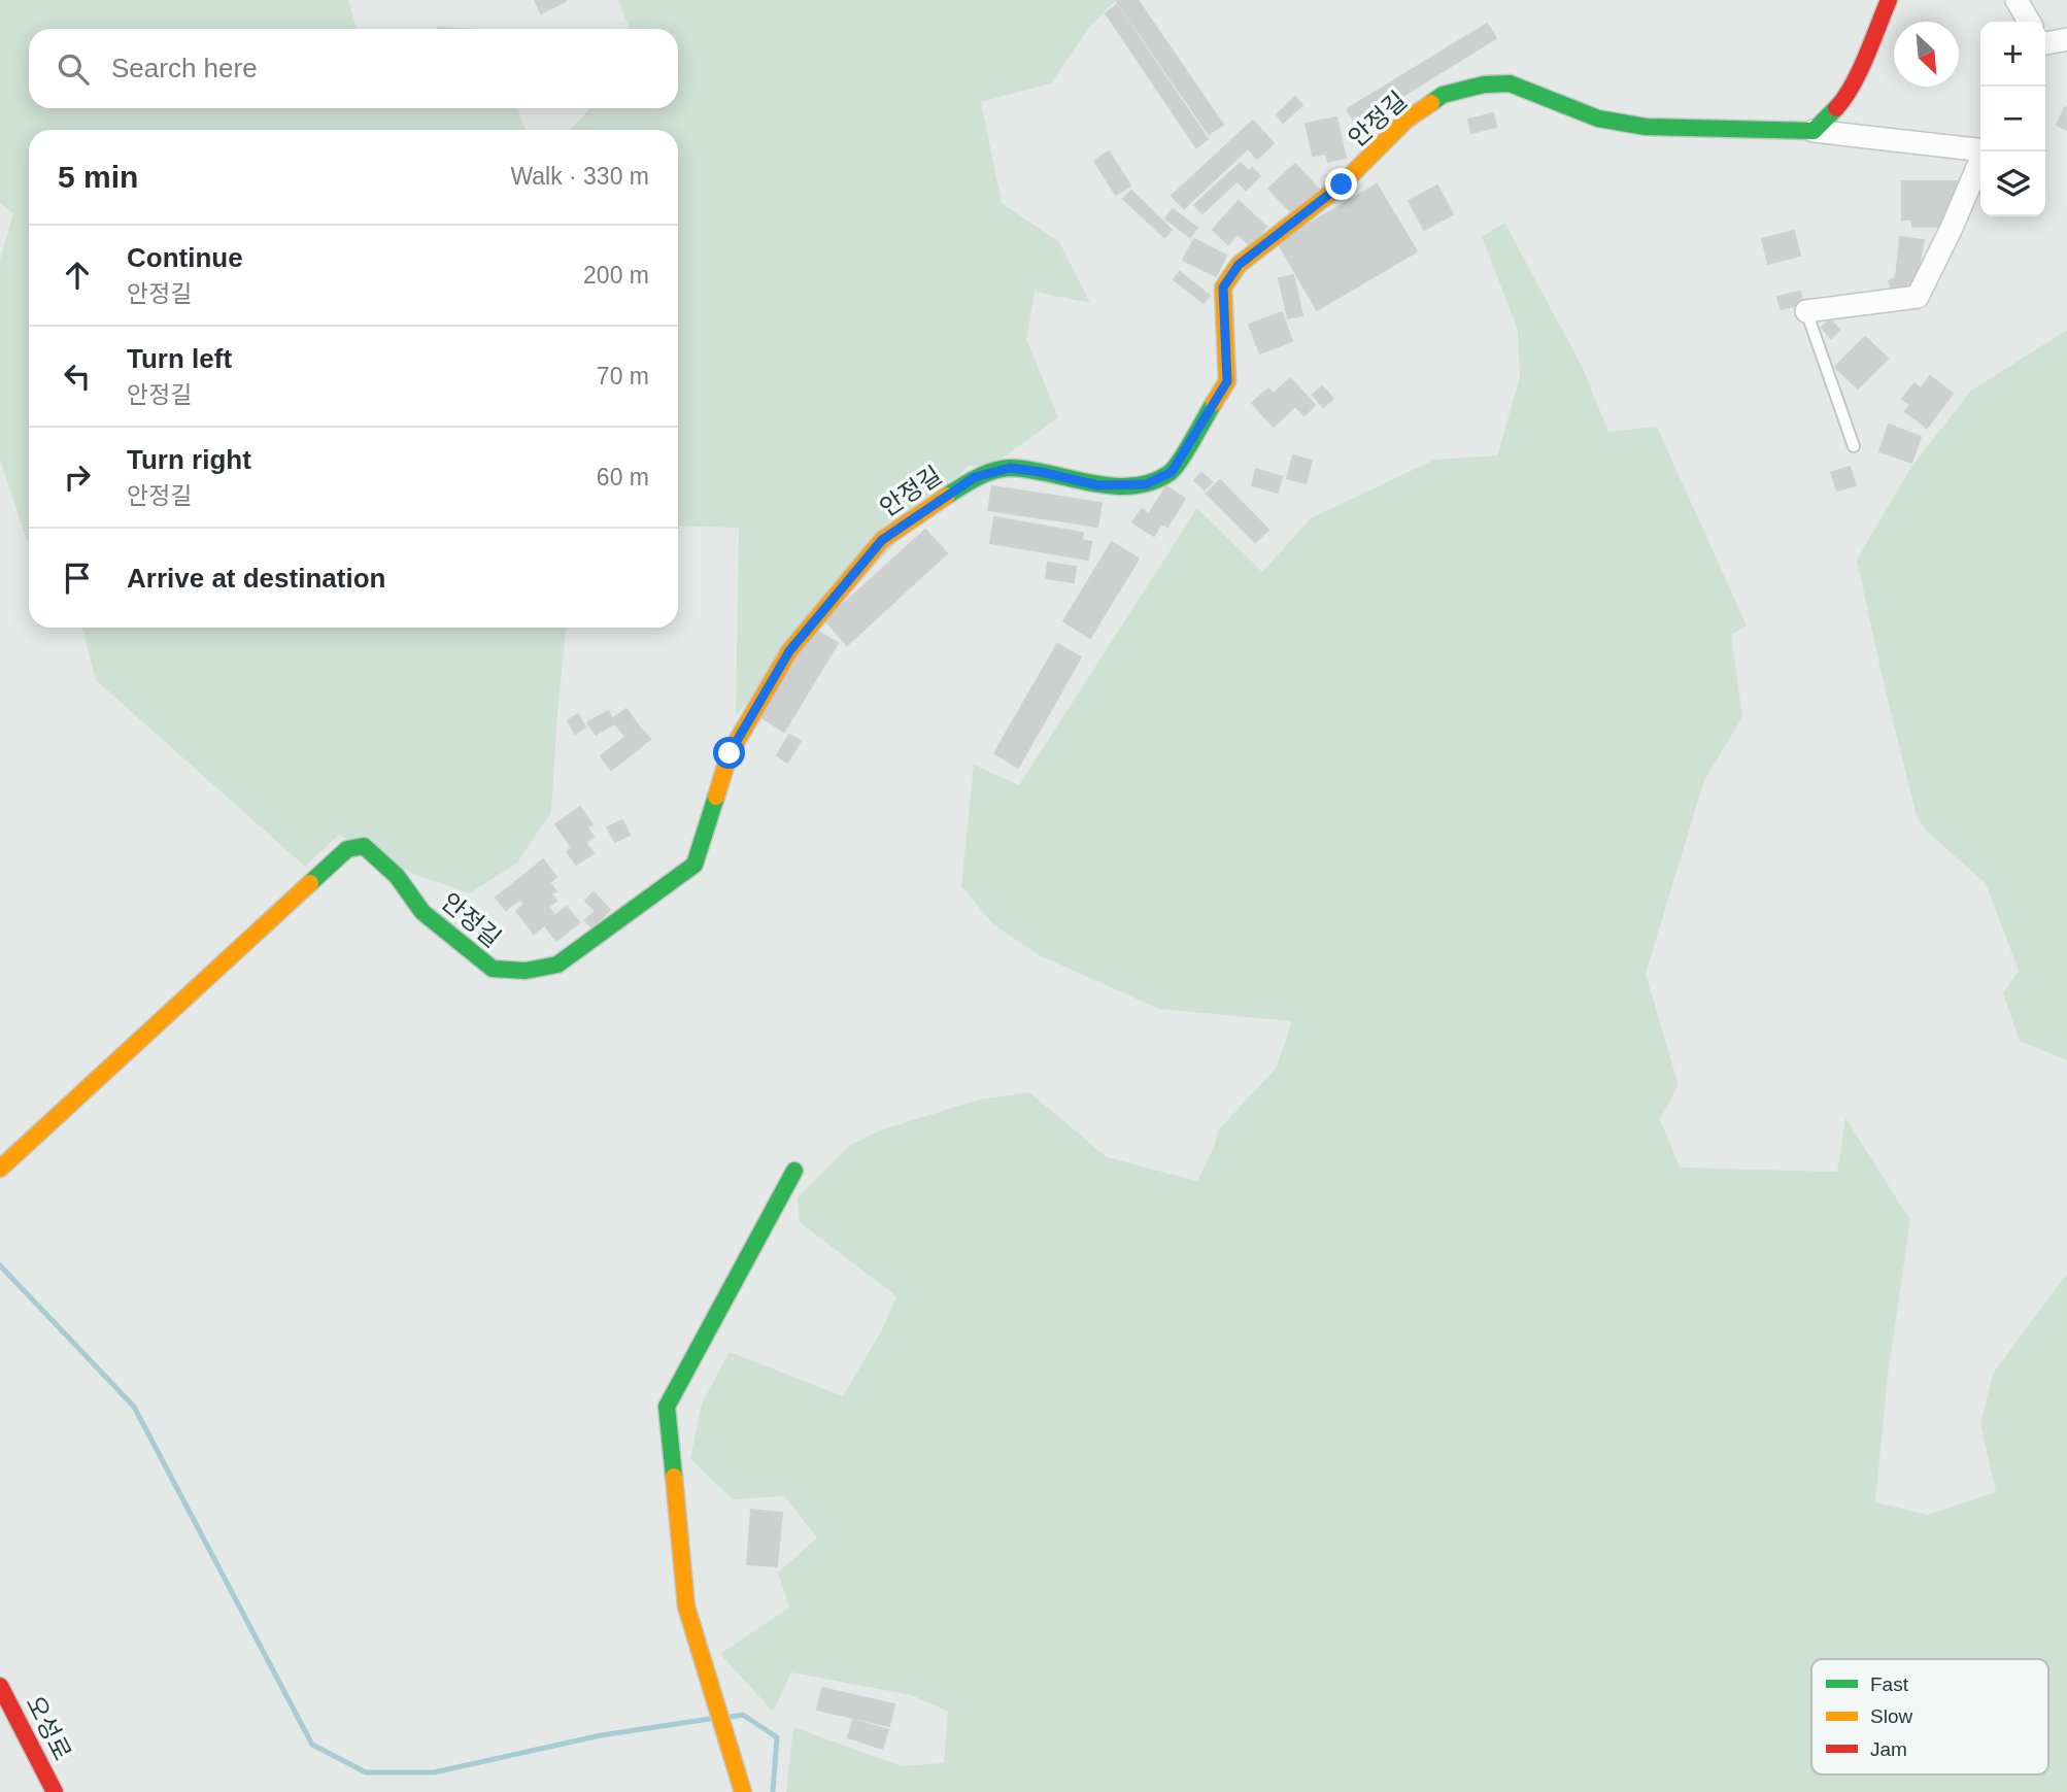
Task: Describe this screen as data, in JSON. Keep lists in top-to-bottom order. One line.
{"streets":{"street":["안정길","오성로"]},"legend":["Fast","Slow","Jam"],"north":"bottom right","page":{"map_buttons":["+","−"],"search":"Search here","heading":["5 min","Walk · 330 m"],"list":[["Continue","안정길","200 m"],["Turn left","안정길","70 m"],["Turn right","안정길","60 m"],"Arrive at destination"]}}
